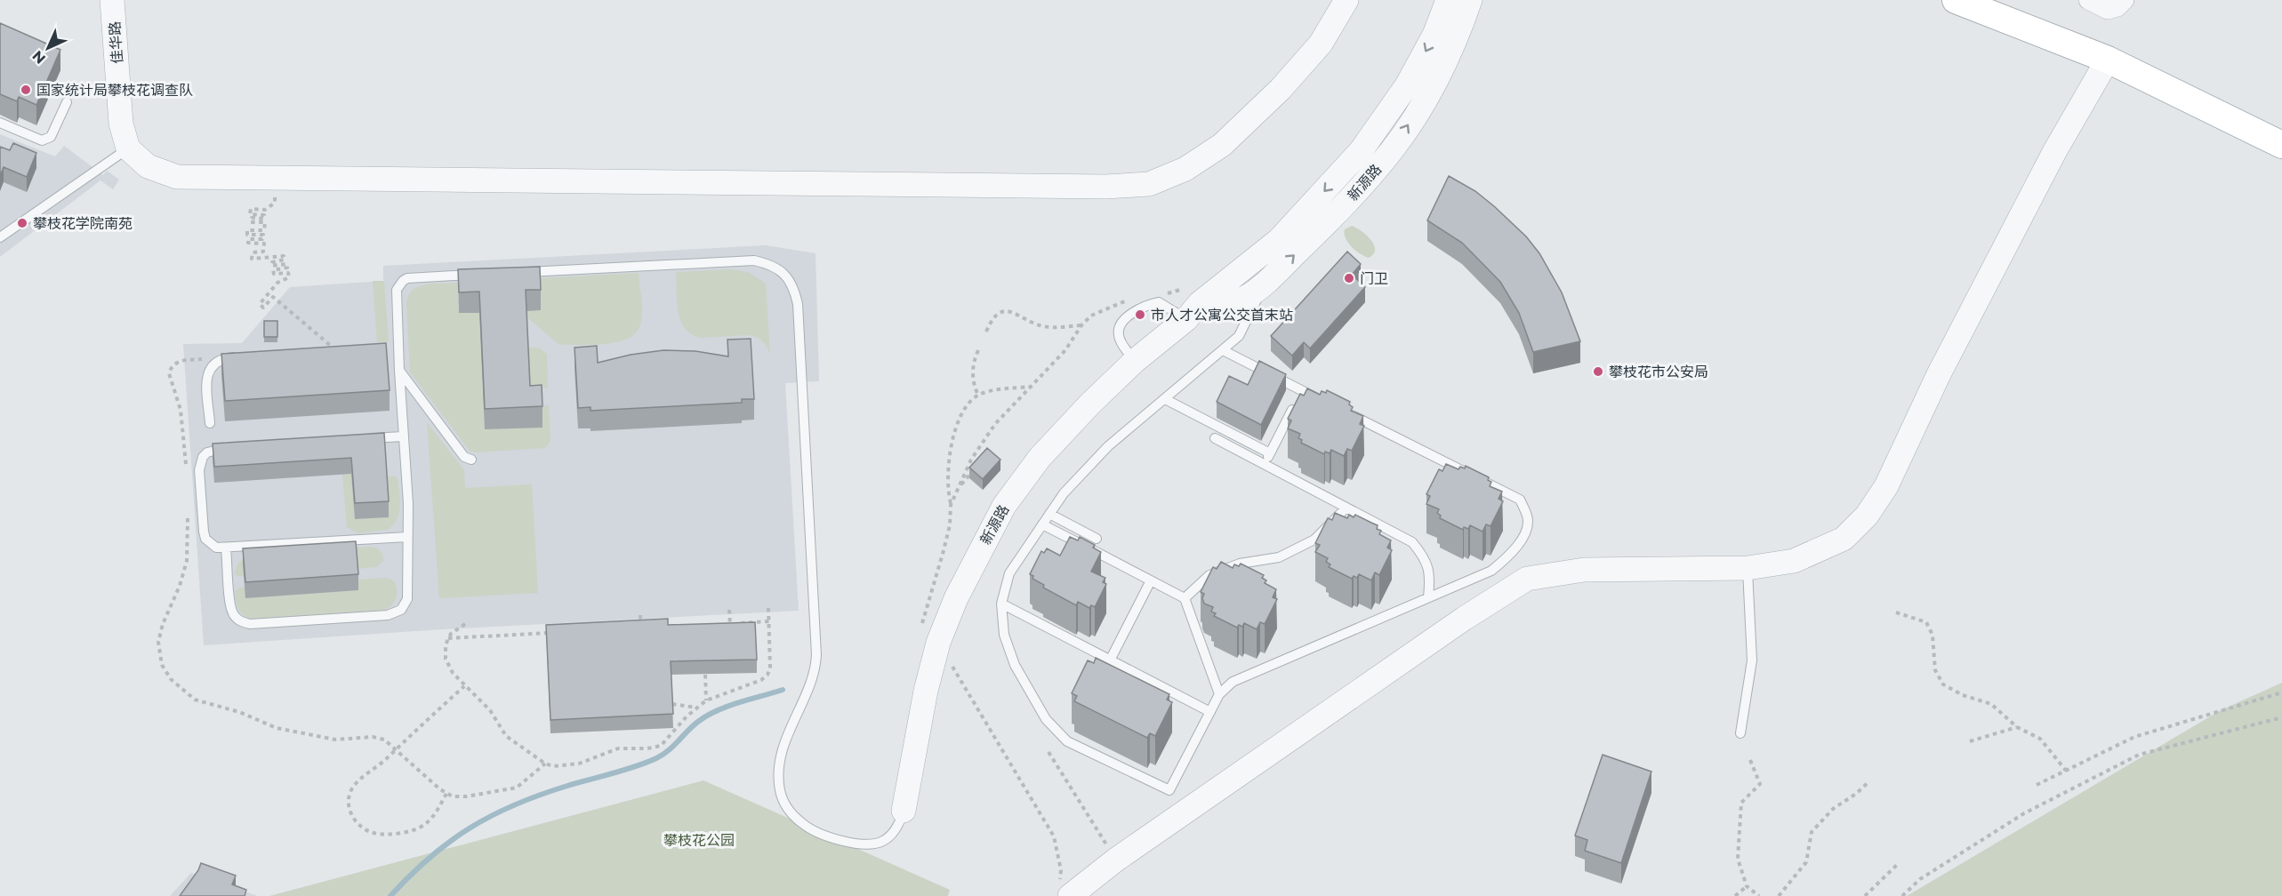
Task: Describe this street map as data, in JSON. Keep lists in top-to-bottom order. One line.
{"streets":{"street":["佳华路","新源路"]},"parks":["攀枝花公园"],"places":["国家统计局攀枝花调查队","攀枝花学院南苑","门卫","市人才公寓公交首末站","攀枝花市公安局"],"north":"bottom left"}
